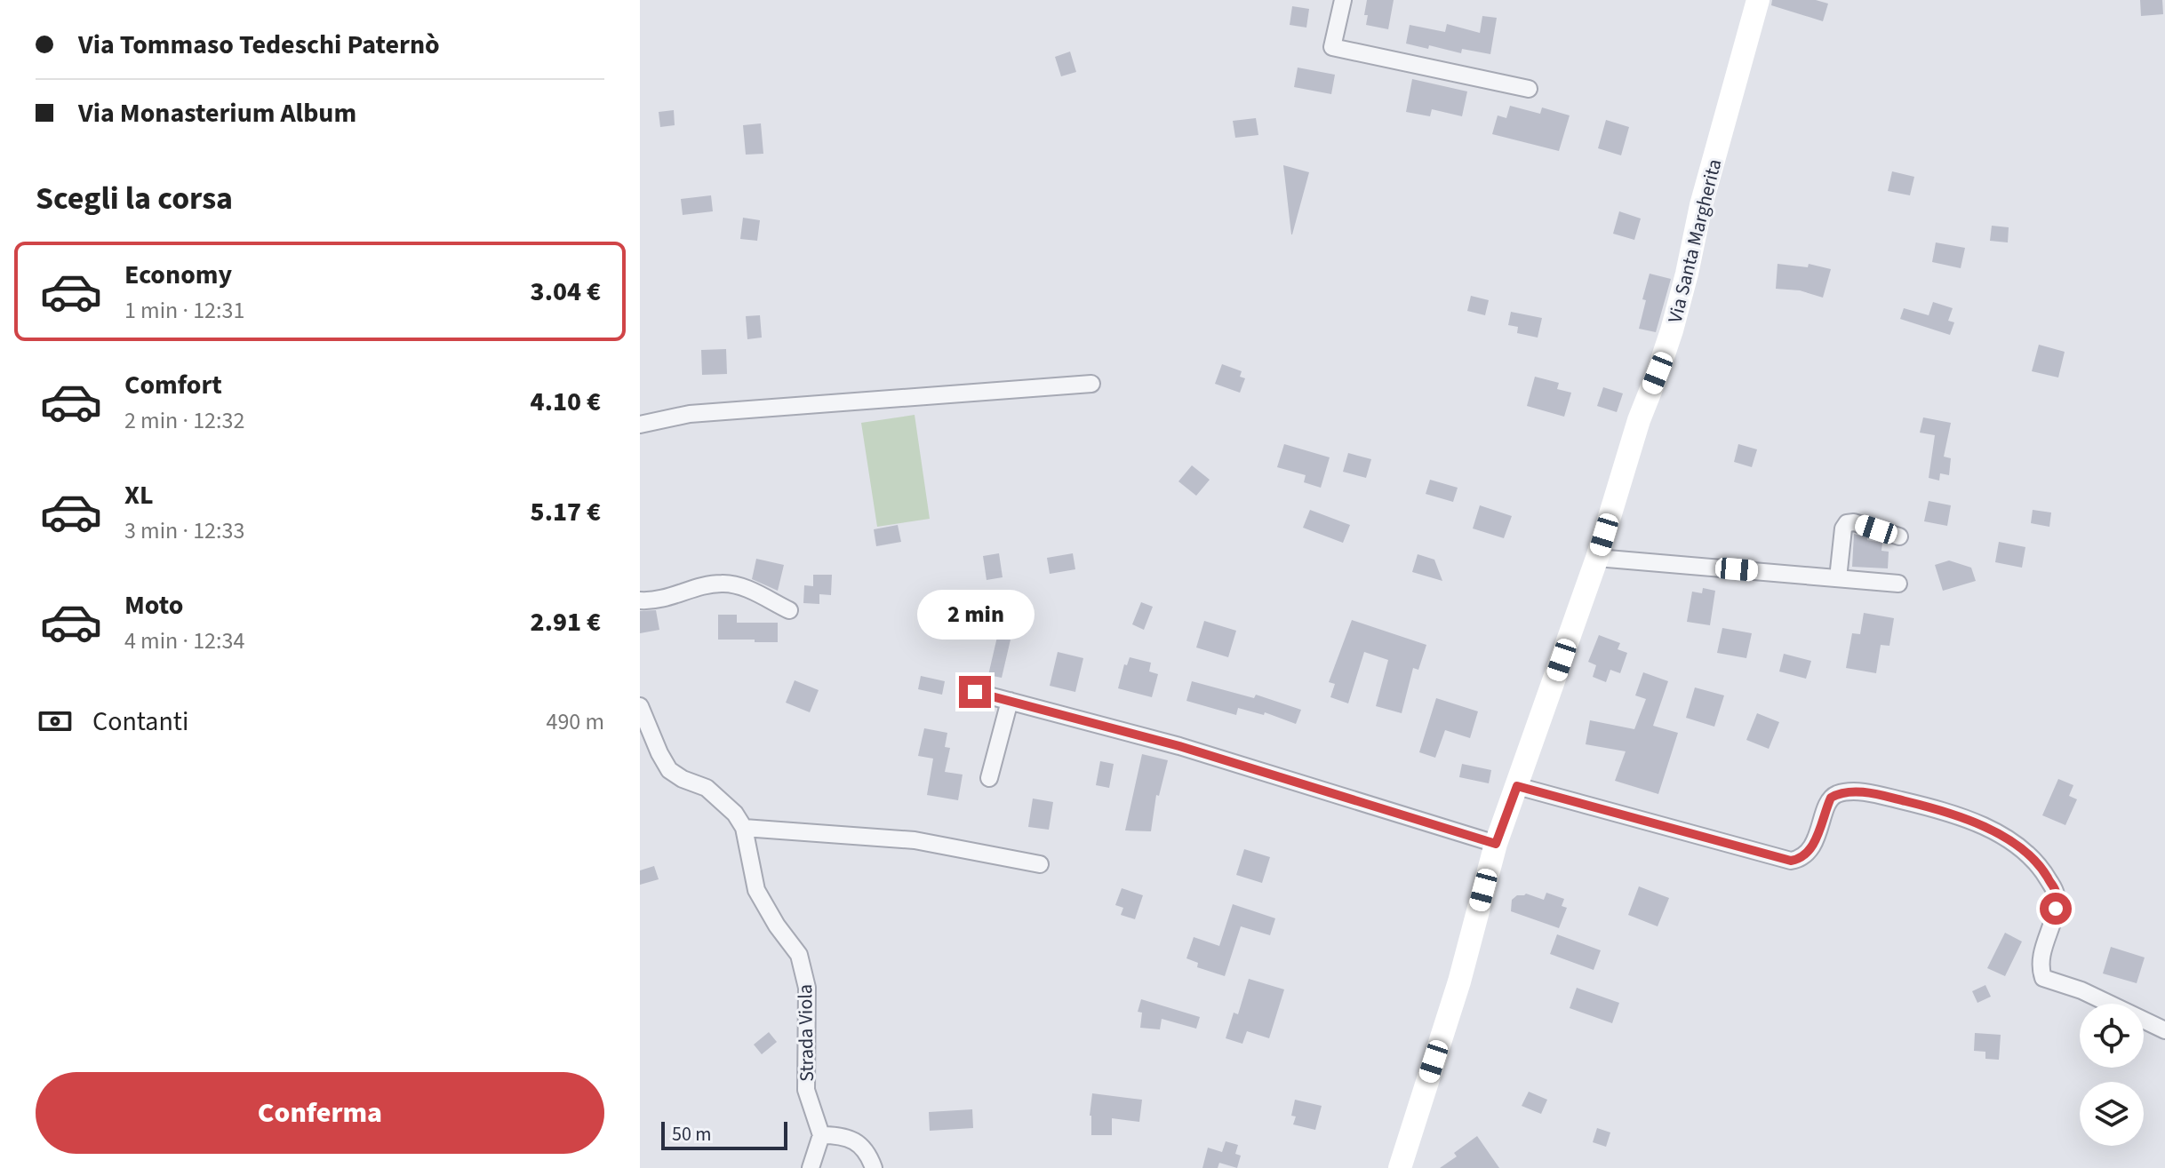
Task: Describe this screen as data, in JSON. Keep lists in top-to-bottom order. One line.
{"streets":{"street":["Via Santa Margherita","Strada Viola"]},"scale_bar":"50 m","page":{"banner":["Via Tommaso Tedeschi Paternò","Via Monasterium Album"],"heading":"Scegli la corsa","list":[{"name":"Economy","note":"1 min · 12:31","value":"3.04 €"},{"name":"Comfort","note":"2 min · 12:32","value":"4.10 €"},{"name":"XL","note":"3 min · 12:33","value":"5.17 €"},{"name":"Moto","note":"4 min · 12:34","value":"2.91 €"}],"bubble":"2 min","pay":["Contanti","490 m"],"buttons":"Conferma","scale":"50 m"}}
